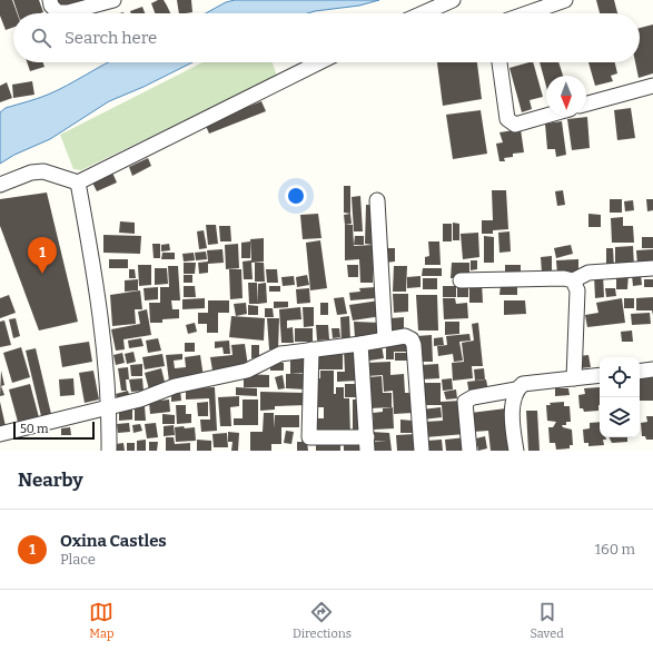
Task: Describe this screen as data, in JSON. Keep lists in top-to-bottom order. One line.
{"scale_bar":"50 m","north":"bottom","page":{"search":"Search here","pins":"1","scale":"50 m","heading":"Nearby","list":[{"mark":"1","name":"Oxina Castles","note":"Place","value":"160 m"}],"nav":["Map","Directions","Saved"]}}
